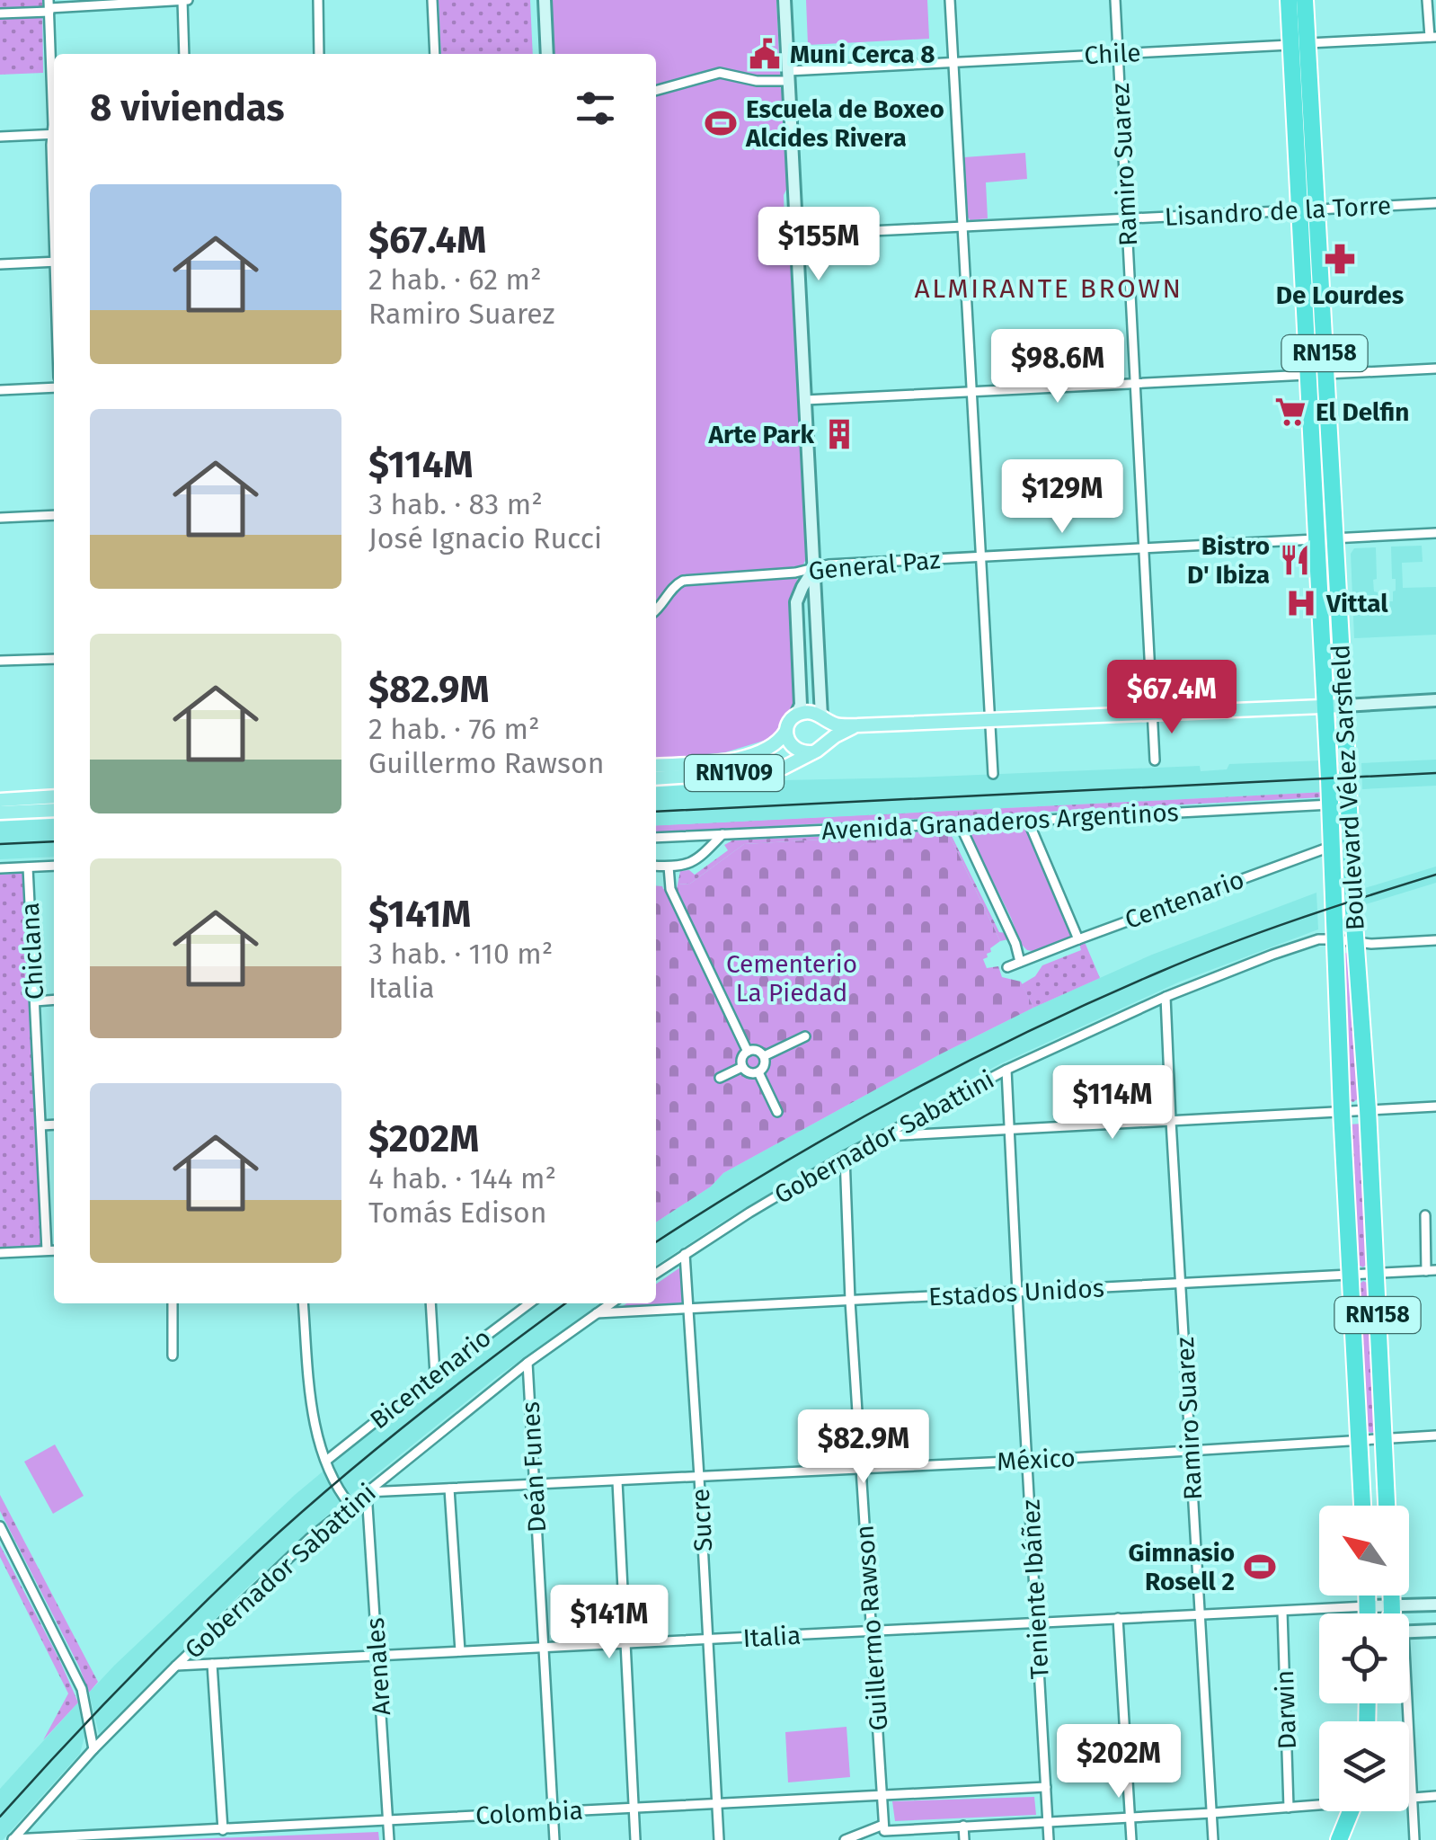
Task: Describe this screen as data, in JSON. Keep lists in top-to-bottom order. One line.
{"streets":{"highway":["RN158","Boulevard Vélez Sarsfield"],"main road":["RN1V09"],"street":["Chile","Ramiro Suarez","Lisandro de la Torre","General Paz","Avenida Granaderos Argentinos","Centenario","Chiclana","Gobernador Sabattini","Estados Unidos","Bicentenario","México","Deán Funes","Sucre","Teniente Ibáñez","Guillermo Rawson","Italia","Arenales","Darwin","Colombia"]},"crossings":[["Chile","Ramiro Suarez"],["Chile","Boulevard Vélez Sarsfield"],["Ramiro Suarez","Lisandro de la Torre"],["Ramiro Suarez","General Paz"],["Ramiro Suarez","RN1V09"],["Ramiro Suarez","Gobernador Sabattini"],["Ramiro Suarez","Estados Unidos"],["Ramiro Suarez","México"],["Ramiro Suarez","Italia"],["Lisandro de la Torre","Boulevard Vélez Sarsfield"],["General Paz","Boulevard Vélez Sarsfield"],["RN1V09","Boulevard Vélez Sarsfield"],["Boulevard Vélez Sarsfield","Avenida Granaderos Argentinos"],["Boulevard Vélez Sarsfield","Centenario"],["Boulevard Vélez Sarsfield","Gobernador Sabattini"],["Boulevard Vélez Sarsfield","Estados Unidos"],["Boulevard Vélez Sarsfield","México"],["Gobernador Sabattini","Estados Unidos"],["Gobernador Sabattini","México"],["Gobernador Sabattini","Deán Funes"],["Gobernador Sabattini","Sucre"],["Gobernador Sabattini","Teniente Ibáñez"],["Gobernador Sabattini","Guillermo Rawson"],["Gobernador Sabattini","Italia"],["Gobernador Sabattini","Arenales"],["Gobernador Sabattini","Colombia"],["Estados Unidos","Sucre"],["Estados Unidos","Teniente Ibáñez"],["Estados Unidos","Guillermo Rawson"],["México","Deán Funes"],["México","Sucre"],["México","Teniente Ibáñez"],["México","Guillermo Rawson"],["México","Arenales"],["Deán Funes","Italia"],["Deán Funes","Colombia"],["Sucre","Italia"],["Sucre","Colombia"],["Teniente Ibáñez","Italia"],["Teniente Ibáñez","Colombia"],["Guillermo Rawson","Italia"],["Guillermo Rawson","Colombia"],["Italia","Arenales"],["Italia","Darwin"],["Arenales","Colombia"]],"districts":["ALMIRANTE BROWN"],"parks":["Cementerio La Piedad"],"places":{"public building":["Muni Cerca 8"],"sports":["Escuela de Boxeo Alcides Rivera","Gimnasio Rosell 2"],"pharmacy":["De Lourdes"],"supermarket":["El Delfin"],"building":["Arte Park"],"restaurant":["Bistro D' Ibiza"],"hospital":["Vittal"]},"north":"top left","page":{"heading":"8 viviendas","list":[{"name":"$67.4M","note":"2 hab. · 62 m² · Ramiro Suarez"},{"name":"$114M","note":"3 hab. · 83 m² · José Ignacio Rucci"},{"name":"$82.9M","note":"2 hab. · 76 m² · Guillermo Rawson"},{"name":"$141M","note":"3 hab. · 110 m² · Italia"},{"name":"$202M","note":"4 hab. · 144 m² · Tomás Edison"}],"price":["$155M","$98.6M","$129M","$67.4M","$114M","$82.9M","$141M","$202M"]}}
